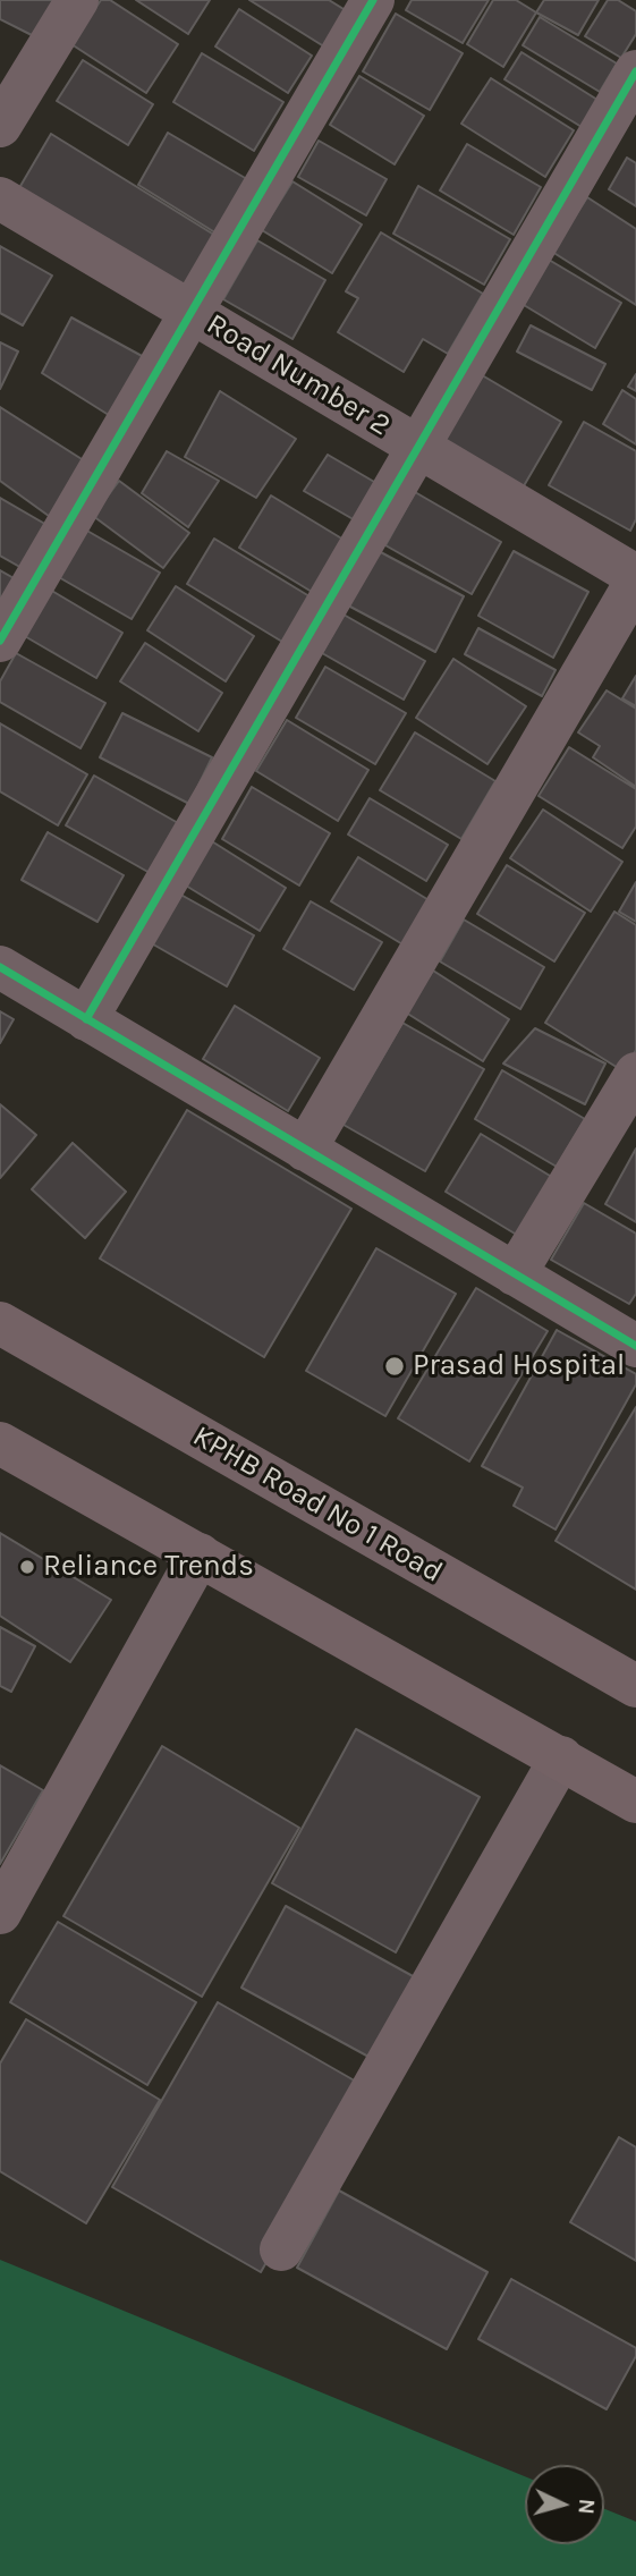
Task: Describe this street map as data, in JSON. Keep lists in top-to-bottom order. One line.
{"streets":{"main road":["KPHB Road No 1 Road"],"street":["Road Number 2"]},"places":["Prasad Hospital","Reliance Trends"],"north":"right"}
